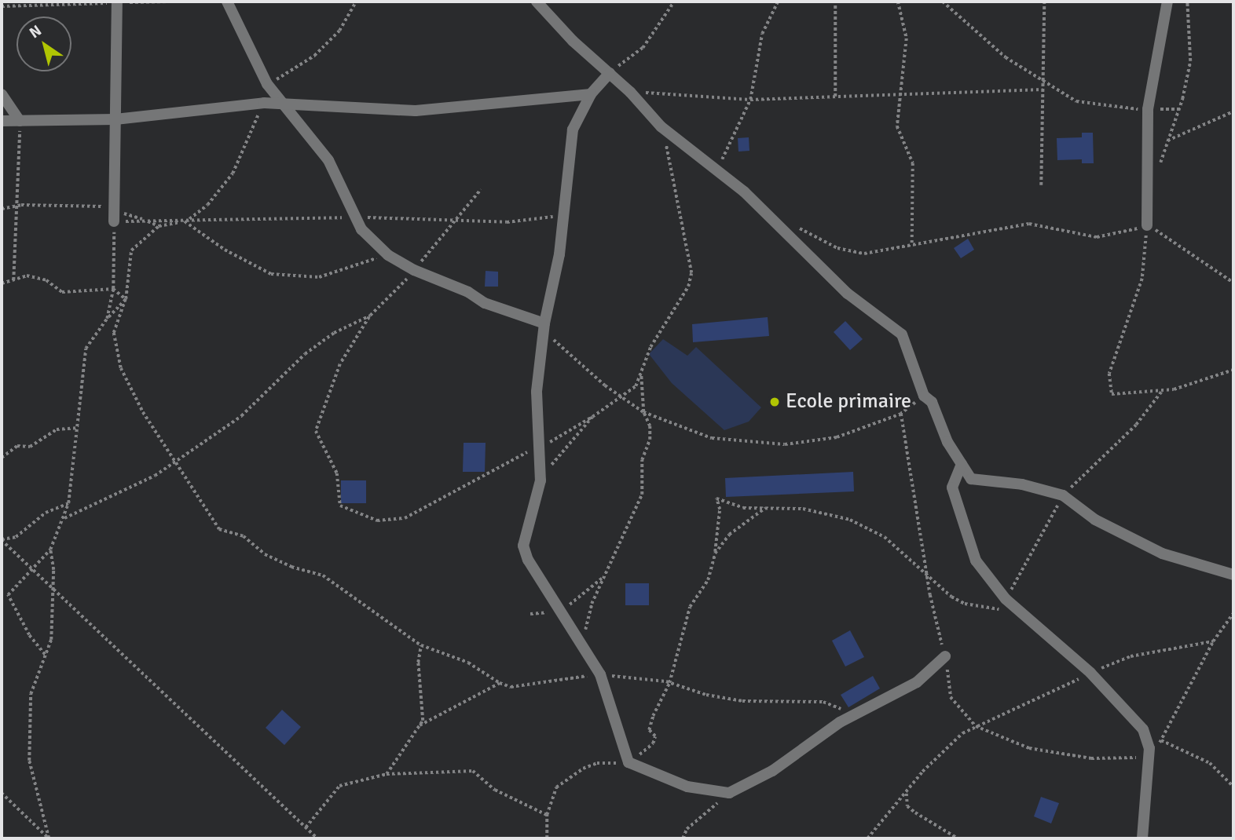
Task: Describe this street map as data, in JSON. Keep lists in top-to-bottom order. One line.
{"places":["Ecole primaire"],"north":"top left"}
